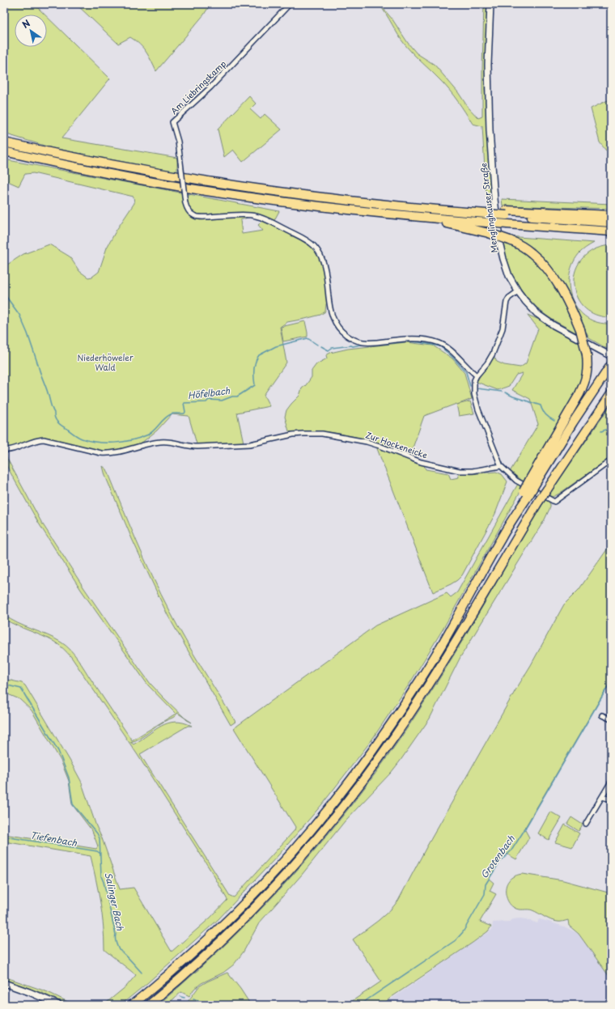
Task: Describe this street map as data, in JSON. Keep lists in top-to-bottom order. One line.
{"streets":{"street":["Am Liebringskamp","Menglinghauser Straße","Zur Hockeneicke"]},"water":["Höfelbach","Tiefenbach","Grotenbach","Salinger Bach"],"parks":["Niederhöweler Wald"],"north":"top left"}
